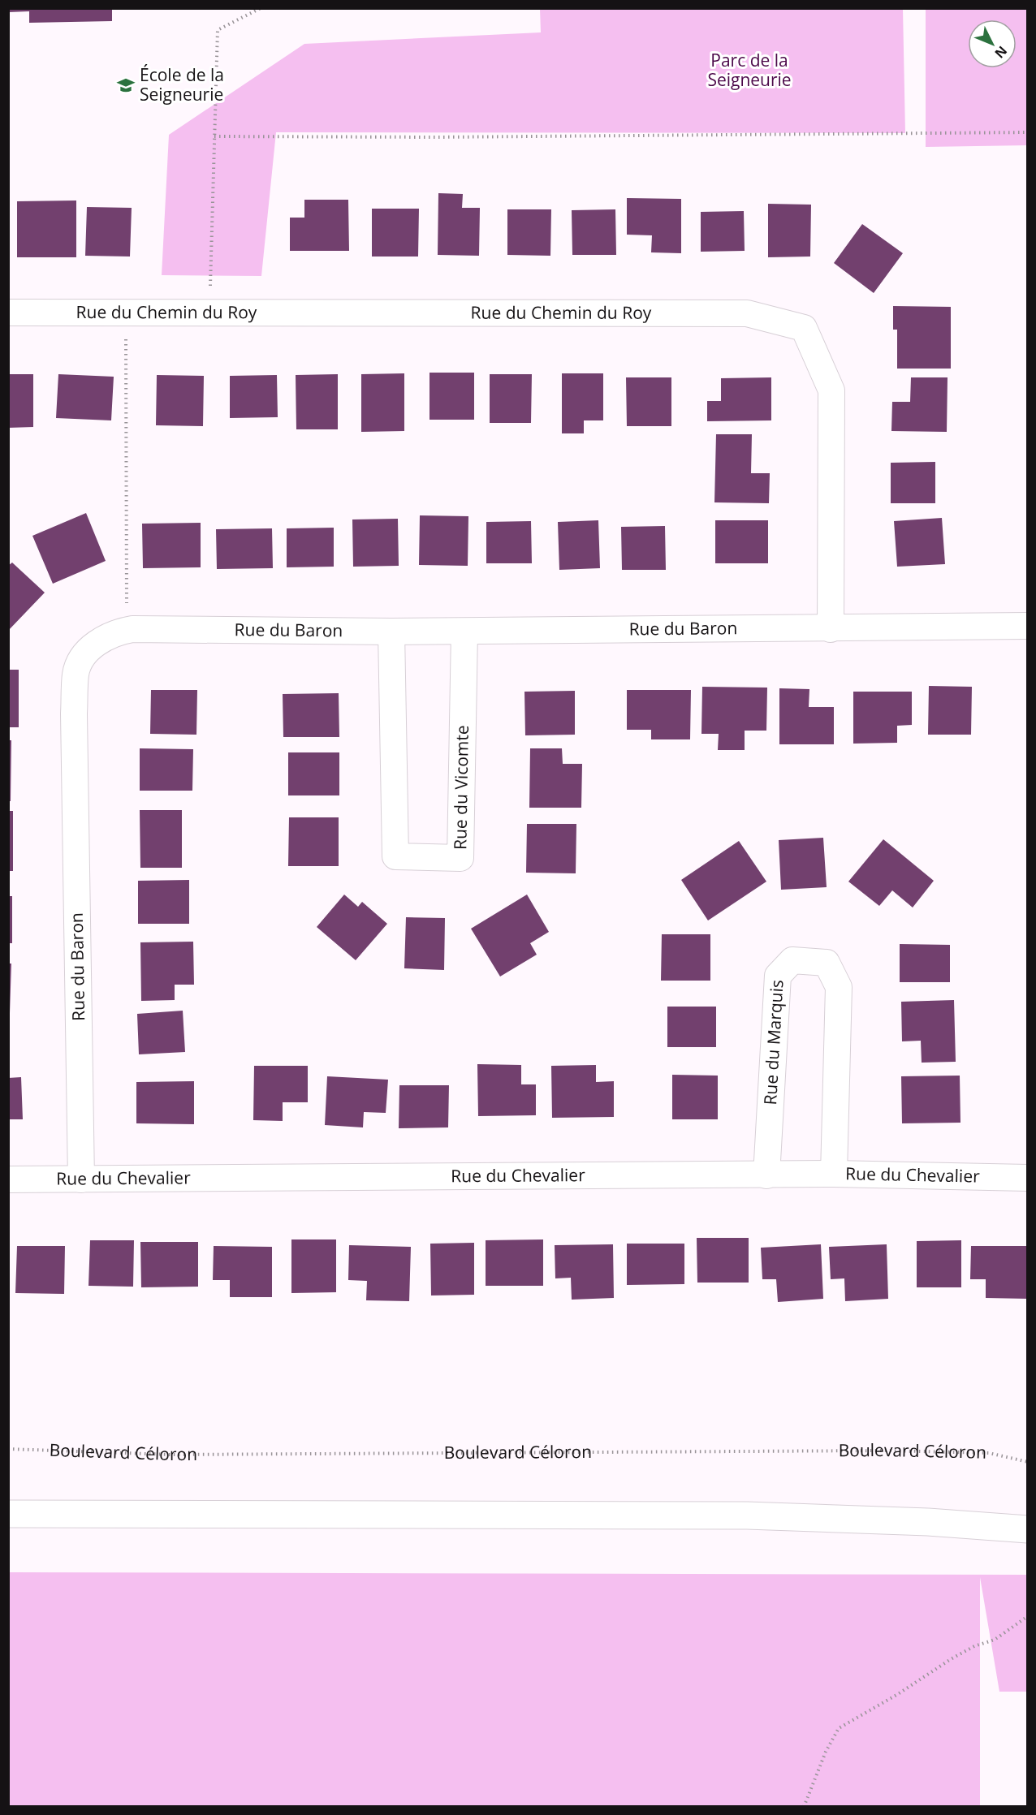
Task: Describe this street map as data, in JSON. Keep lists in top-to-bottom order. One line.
{"streets":{"street":["Rue du Chemin du Roy","Rue du Baron","Rue du Vicomte","Rue du Marquis","Rue du Chevalier"],"path":["Boulevard Céloron"]},"crossings":[["Rue du Chemin du Roy","Rue du Baron"],["Rue du Baron","Rue du Vicomte"],["Rue du Baron","Rue du Chevalier"],["Rue du Marquis","Rue du Chevalier"]],"parks":["Parc de la Seigneurie"],"places":{"school or university":["École de la Seigneurie"]},"north":"bottom right"}
